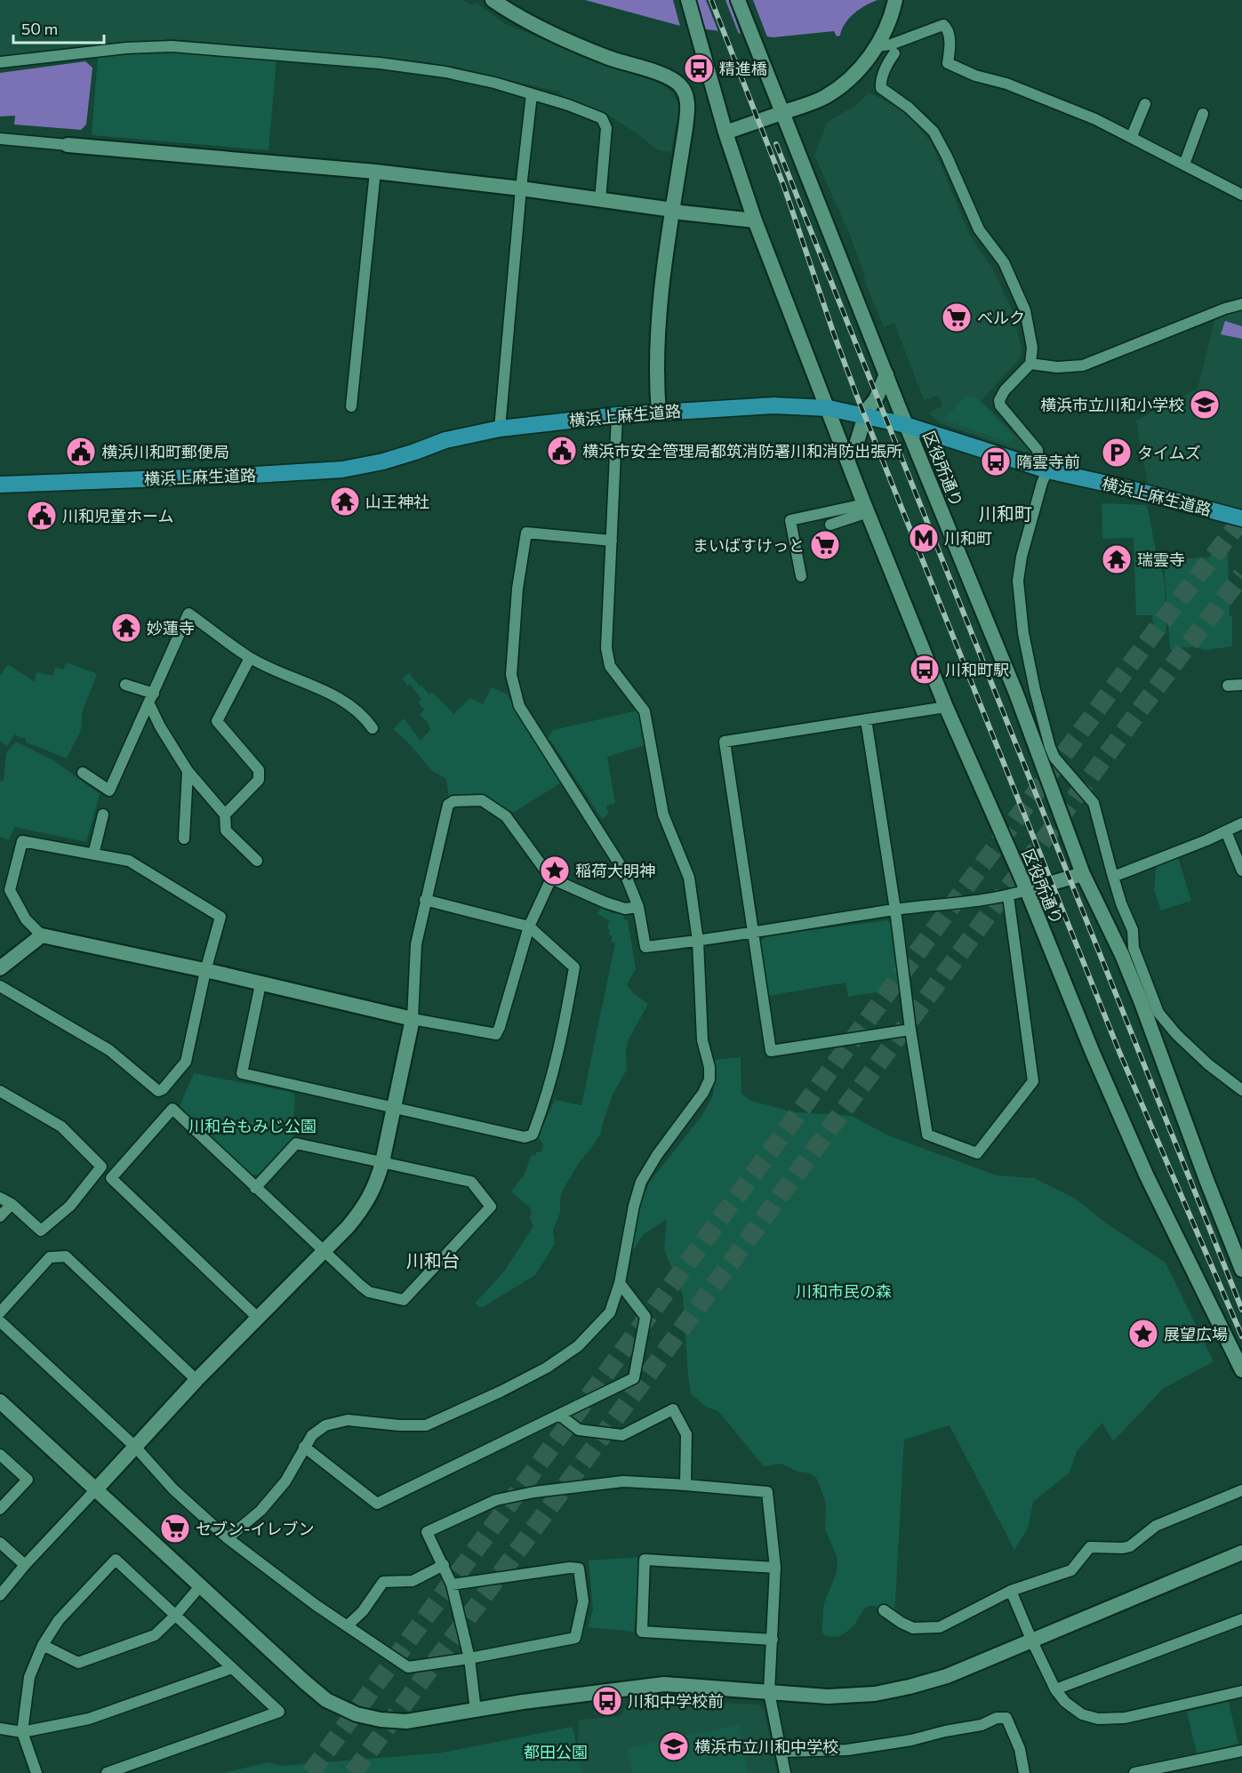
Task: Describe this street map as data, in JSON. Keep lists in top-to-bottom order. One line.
{"streets":{"main road":["横浜上麻生道路"],"street":["区役所通り"]},"crossings":[["横浜上麻生道路","区役所通り"]],"districts":["川和町","川和台"],"parks":["川和台もみじ公園","川和市民の森","都田公園"],"places":{"bus stop":["精進橋","隋雲寺前","川和町駅","川和中学校前"],"supermarket":["ベルク","まいばすけっと","セブン-イレブン"],"school or university":["横浜市立川和小学校","横浜市立川和中学校"],"public building":["横浜市安全管理局都筑消防署川和消防出張所","横浜川和町郵便局","川和児童ホーム"],"parking":["タイムズ"],"temple":["山王神社","瑞雲寺","妙蓮寺"],"metro station":["川和町"],"place":["稲荷大明神","展望広場"]},"scale_bar":"50 m"}
